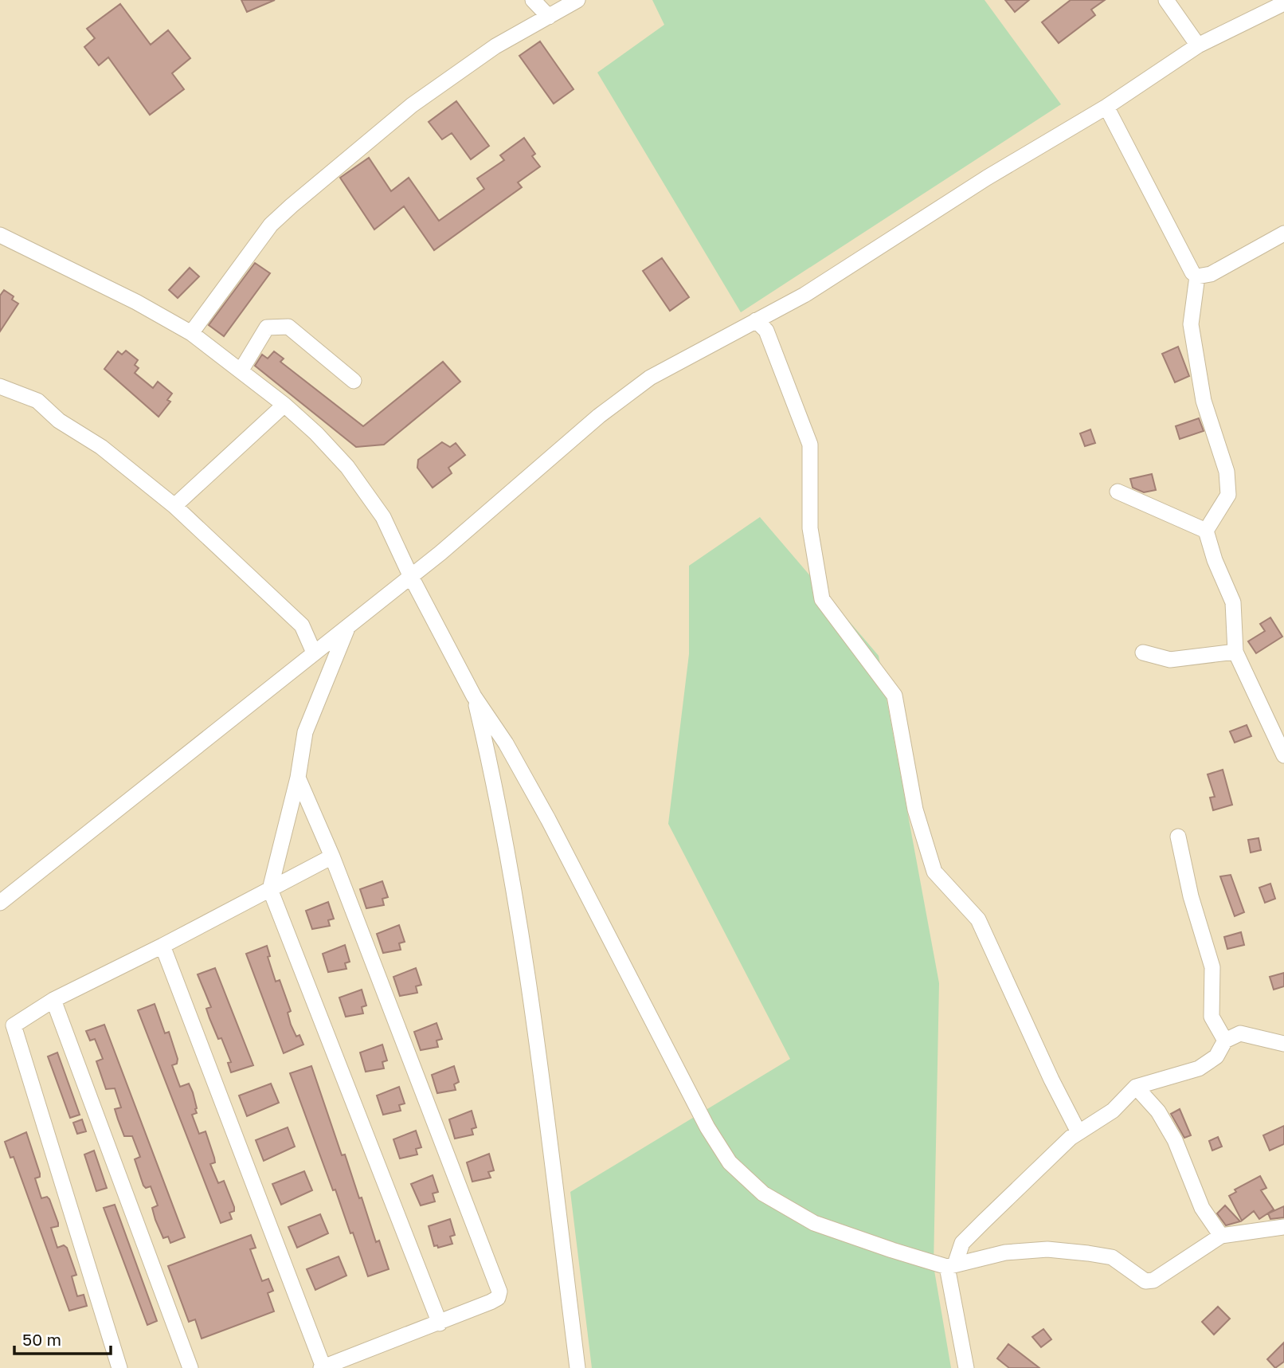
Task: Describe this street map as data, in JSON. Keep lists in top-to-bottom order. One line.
{"scale_bar":"50 m"}
